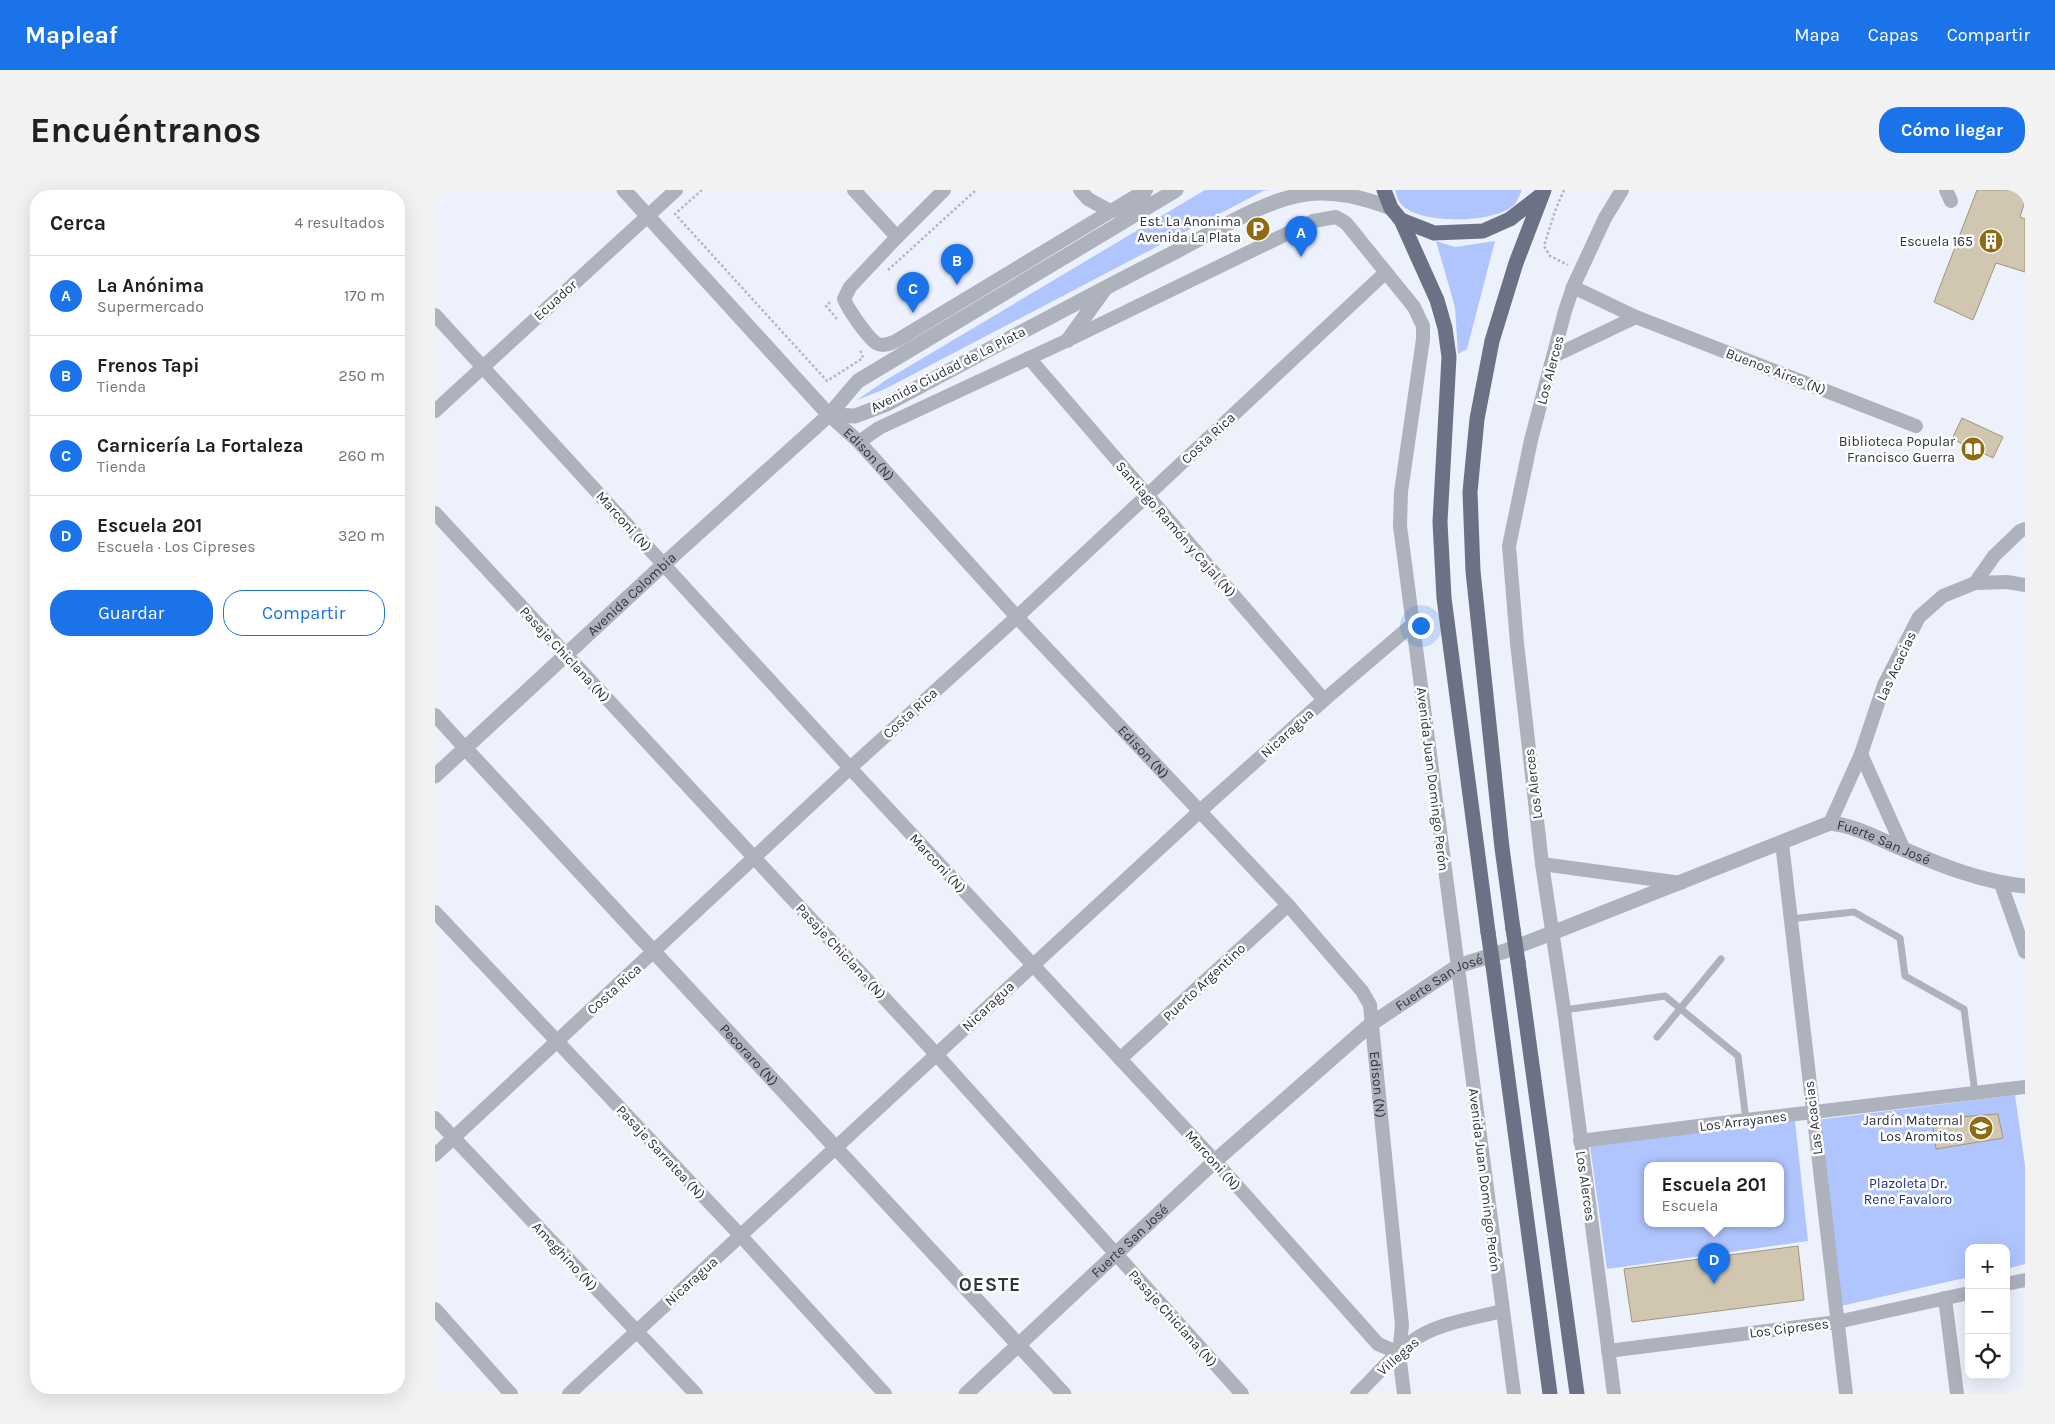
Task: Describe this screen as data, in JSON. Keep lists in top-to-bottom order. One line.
{"streets":{"street":["Ecuador","Avenida Ciudad de La Plata","Los Alerces","Buenos Aires (N)","Costa Rica","Edison (N)","Marconi (N)","Santiago Ramón y Cajal (N)","Avenida Colombia","Pasaje Chiclana (N)","Las Acacias","Nicaragua","Avenida Juan Domingo Perón","Fuerte San José","Puerto Argentino","Pecoraro (N)","Los Arrayanes","Pasaje Sarratea (N)","Ameghino (N)","Los Cipreses","Villegas"]},"crossings":[["Ecuador","Edison (N)"],["Ecuador","Marconi (N)"],["Avenida Ciudad de La Plata","Edison (N)"],["Avenida Ciudad de La Plata","Santiago Ramón y Cajal (N)"],["Avenida Ciudad de La Plata","Avenida Colombia"],["Avenida Ciudad de La Plata","Avenida Juan Domingo Perón"],["Los Alerces","Buenos Aires (N)"],["Los Alerces","Fuerte San José"],["Los Alerces","Los Arrayanes"],["Los Alerces","Los Cipreses"],["Costa Rica","Edison (N)"],["Costa Rica","Marconi (N)"],["Costa Rica","Santiago Ramón y Cajal (N)"],["Costa Rica","Pasaje Chiclana (N)"],["Costa Rica","Avenida Juan Domingo Perón"],["Costa Rica","Pecoraro (N)"],["Costa Rica","Pasaje Sarratea (N)"],["Costa Rica","Ameghino (N)"],["Edison (N)","Marconi (N)"],["Edison (N)","Avenida Colombia"],["Edison (N)","Nicaragua"],["Edison (N)","Fuerte San José"],["Edison (N)","Puerto Argentino"],["Edison (N)","Villegas"],["Marconi (N)","Avenida Colombia"],["Marconi (N)","Nicaragua"],["Marconi (N)","Fuerte San José"],["Marconi (N)","Puerto Argentino"],["Marconi (N)","Villegas"],["Santiago Ramón y Cajal (N)","Nicaragua"],["Avenida Colombia","Pasaje Chiclana (N)"],["Avenida Colombia","Pecoraro (N)"],["Pasaje Chiclana (N)","Nicaragua"],["Pasaje Chiclana (N)","Fuerte San José"],["Las Acacias","Fuerte San José"],["Las Acacias","Los Arrayanes"],["Las Acacias","Los Cipreses"],["Nicaragua","Avenida Juan Domingo Perón"],["Nicaragua","Pecoraro (N)"],["Nicaragua","Pasaje Sarratea (N)"],["Nicaragua","Ameghino (N)"],["Avenida Juan Domingo Perón","Fuerte San José"],["Avenida Juan Domingo Perón","Villegas"],["Fuerte San José","Pecoraro (N)"]],"districts":["OESTE"],"parks":["Plazoleta Dr. Rene Favaloro"],"places":{"parking":["Est. La Anonima Avenida La Plata"],"building":["Escuela 165"],"library":["Biblioteca Popular Francisco Guerra"],"school or university":["Jardín Maternal Los Aromitos"]},"page":{"header":"Mapleaf","nav":["Mapa","Capas","Compartir"],"buttons":["Cómo llegar",["Guardar","Compartir"]],"title":"Encuéntranos","heading":["Cerca","4 resultados"],"pins":["A","B","C","D"],"list":[{"mark":"A","name":"La Anónima","note":"Supermercado","value":"170 m"},{"mark":"B","name":"Frenos Tapi","note":"Tienda","value":"250 m"},{"mark":"C","name":"Carnicería La Fortaleza","note":"Tienda","value":"260 m"},{"mark":"D","name":"Escuela 201","note":"Escuela · Los Cipreses","value":"320 m"}],"popup":["Escuela 201","Escuela"],"map_buttons":["+","−"]}}
